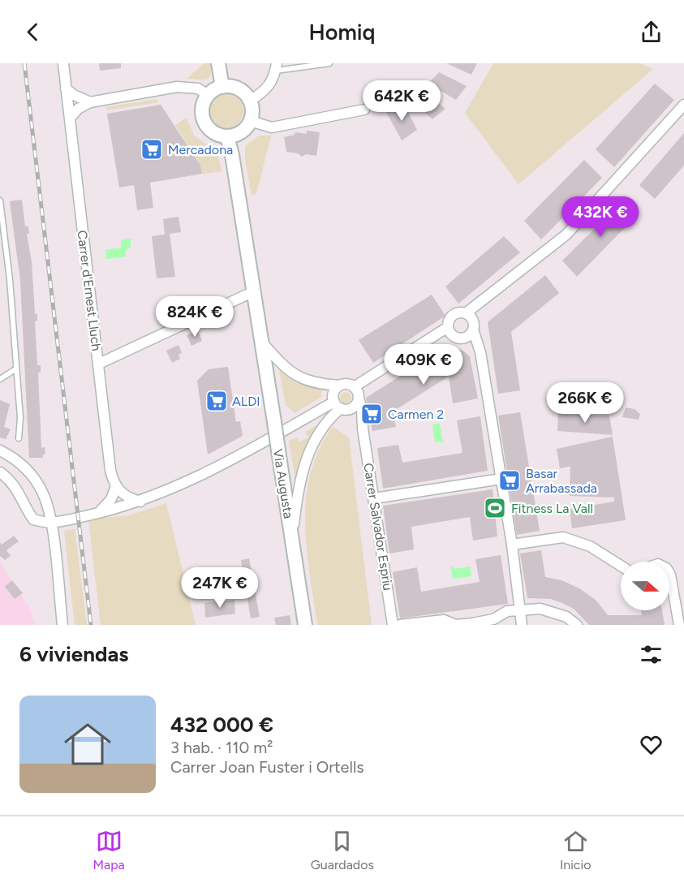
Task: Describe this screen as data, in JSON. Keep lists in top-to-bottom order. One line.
{"streets":{"main road":["Via Augusta"],"street":["Carrer d'Ernest Lluch","Carrer Salvador Espriu"]},"places":{"supermarket":["Mercadona","ALDI","Carmen 2","Basar Arrabassada"],"sports":["Fitness La Vall"]},"north":"right","page":{"header":"Homiq","price":["642K €","432K €","824K €","409K €","266K €","247K €"],"heading":"6 viviendas","list":[{"name":"432 000 €","note":"3 hab. · 110 m² · Carrer Joan Fuster i Ortells"}],"tabs":["Mapa","Guardados","Inicio"]}}
